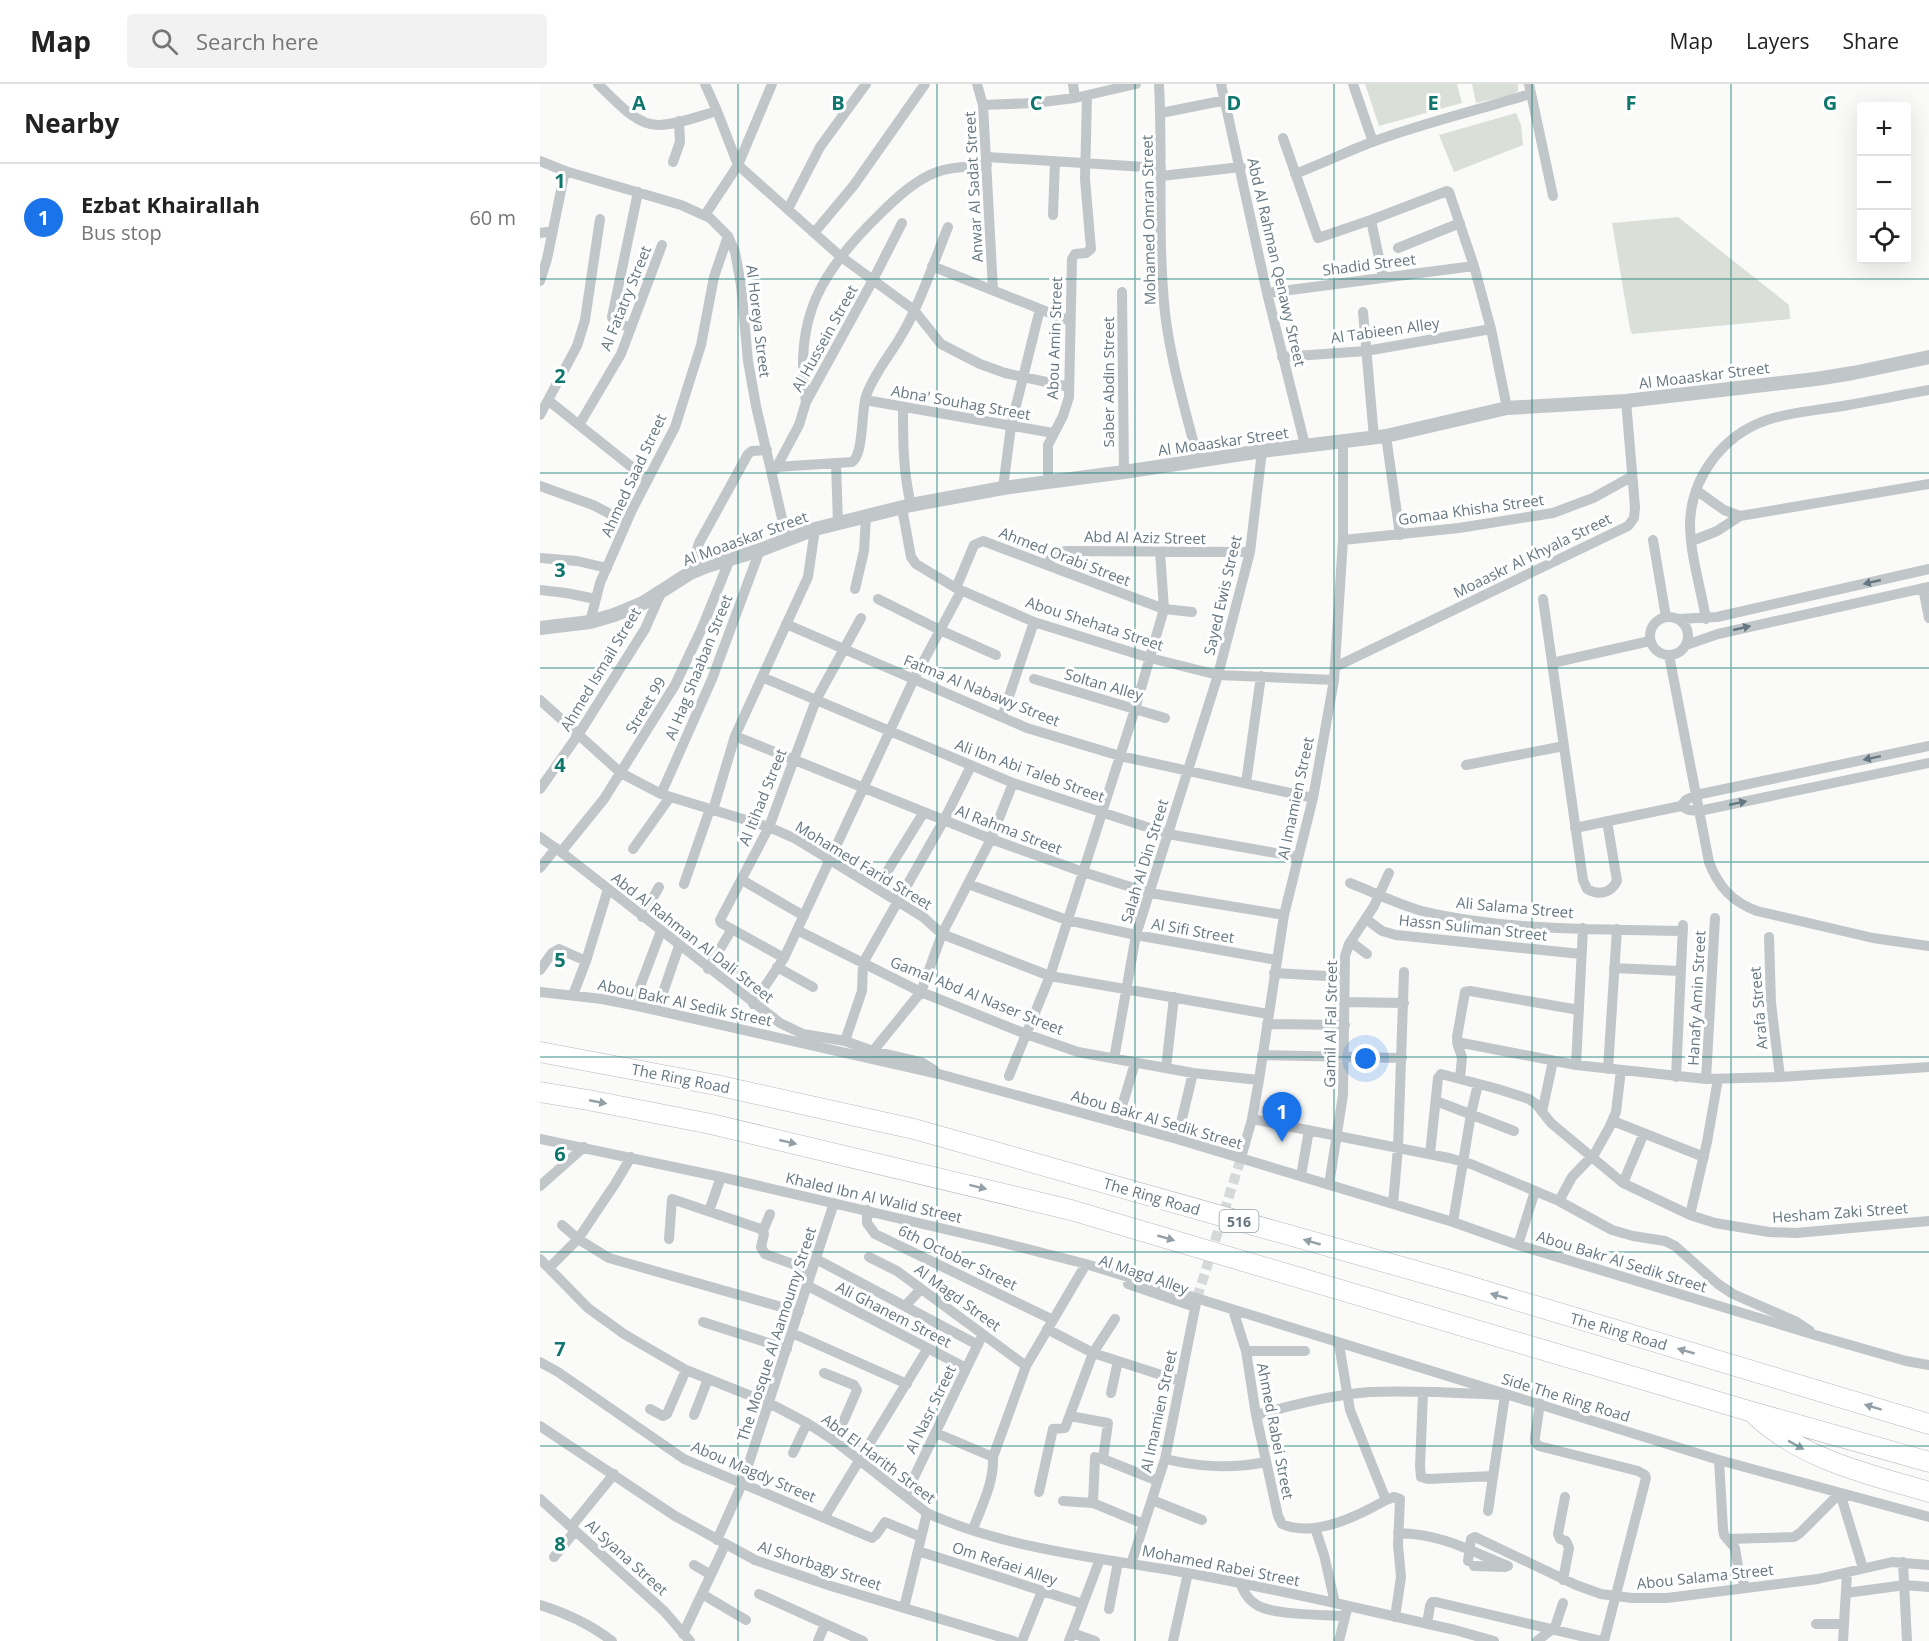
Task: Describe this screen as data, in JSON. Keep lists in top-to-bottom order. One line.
{"streets":{"highway":["The Ring Road","516"],"street":["Anwar Al Sadat Street","Mohamed Omran Street","Abd Al Rahman Qenawy Street","Shadid Street","Al Fatatry Street","Al Horeya Street","Al Tabieen Alley","Al Hussein Street","Abou Amin Street","Al Moaaskar Street","Saber Abdin Street","Abna' Souhag Street","Ahmed Saad Street","Gomaa Khisha Street","Abd Al Aziz Street","Moaaskr Al Khyala Street","Ahmed Orabi Street","Sayed Ewis Street","Abou Shehata Street","Al Hag Shaaban Street","Ahmed Ismail Street","Soltan Alley","Fatma Al Nabawy Street","Street 99","Ali Ibn Abi Taleb Street","Al Itihad Street","Al Imamien Street","Al Rahma Street","Salah Al Din Street","Mohamed Farid Street","Ali Salama Street","Hassn Suliman Street","Al Sifi Street","Abd Al Rahman Al Dali Street","Gamal Abd Al Naser Street","Hanafy Amin Street","Abou Bakr Al Sedik Street","Arafa Street","Gamil Al Fal Street","Khaled Ibn Al Walid Street","Hesham Zaki Street","6th October Street","Al Magd Street","Ali Ghanem Street","The Mosque Al Aamoumy Street","Side The Ring Road","Al Nasr Street","Ahmed Rabei Street","Abd El Harith Street","Abou Magdy Street","Al Syana Street","Om Refaei Alley","Al Shorbagy Street","Mohamed Rabei Street","Abou Salama Street"]},"crossings":[["Mohamed Omran Street","Al Moaaskar Street"],["Abd Al Rahman Qenawy Street","Shadid Street"],["Abd Al Rahman Qenawy Street","Al Tabieen Alley"],["Abd Al Rahman Qenawy Street","Al Moaaskar Street"],["Al Horeya Street","Al Hussein Street"],["Al Horeya Street","Al Moaaskar Street"],["Al Horeya Street","Ahmed Saad Street"],["Abou Amin Street","Al Moaaskar Street"],["Abou Amin Street","Abna' Souhag Street"],["Al Moaaskar Street","Saber Abdin Street"],["Al Moaaskar Street","Ahmed Saad Street"],["Al Moaaskar Street","Moaaskr Al Khyala Street"],["Al Moaaskar Street","Sayed Ewis Street"],["Al Moaaskar Street","Abou Shehata Street"],["Al Moaaskar Street","Al Hag Shaaban Street"],["Al Moaaskar Street","Ahmed Ismail Street"],["Al Moaaskar Street","Street 99"],["Al Moaaskar Street","Al Imamien Street"],["Abna' Souhag Street","Abou Shehata Street"],["Gomaa Khisha Street","Moaaskr Al Khyala Street"],["Gomaa Khisha Street","Al Imamien Street"],["Abd Al Aziz Street","Ahmed Orabi Street"],["Abd Al Aziz Street","Sayed Ewis Street"],["Moaaskr Al Khyala Street","Al Imamien Street"],["Ahmed Orabi Street","Abou Shehata Street"],["Sayed Ewis Street","Abou Shehata Street"],["Sayed Ewis Street","Salah Al Din Street"],["Abou Shehata Street","Al Imamien Street"],["Abou Shehata Street","Salah Al Din Street"],["Al Hag Shaaban Street","Mohamed Farid Street"],["Ahmed Ismail Street","Mohamed Farid Street"],["Fatma Al Nabawy Street","Al Itihad Street"],["Fatma Al Nabawy Street","Al Imamien Street"],["Fatma Al Nabawy Street","Salah Al Din Street"],["Street 99","Mohamed Farid Street"],["Street 99","Abd Al Rahman Al Dali Street"],["Ali Ibn Abi Taleb Street","Al Itihad Street"],["Ali Ibn Abi Taleb Street","Al Imamien Street"],["Ali Ibn Abi Taleb Street","Salah Al Din Street"],["Al Itihad Street","Al Rahma Street"],["Al Itihad Street","Mohamed Farid Street"],["Al Imamien Street","Al Rahma Street"],["Al Imamien Street","Mohamed Farid Street"],["Al Imamien Street","Al Sifi Street"],["Al Imamien Street","Gamal Abd Al Naser Street"],["Al Imamien Street","Abou Bakr Al Sedik Street"],["Al Imamien Street","Khaled Ibn Al Walid Street"],["Al Imamien Street","6th October Street"],["Al Imamien Street","Side The Ring Road"],["Al Imamien Street","Mohamed Rabei Street"],["Al Rahma Street","Salah Al Din Street"],["Salah Al Din Street","Mohamed Farid Street"],["Salah Al Din Street","Al Sifi Street"],["Salah Al Din Street","Gamal Abd Al Naser Street"],["Mohamed Farid Street","Gamil Al Fal Street"],["Ali Salama Street","Gamil Al Fal Street"],["Hassn Suliman Street","Gamil Al Fal Street"],["Abd Al Rahman Al Dali Street","Abou Bakr Al Sedik Street"],["Hanafy Amin Street","Hesham Zaki Street"],["Abou Bakr Al Sedik Street","Gamil Al Fal Street"],["Khaled Ibn Al Walid Street","6th October Street"],["Khaled Ibn Al Walid Street","The Mosque Al Aamoumy Street"],["Khaled Ibn Al Walid Street","Side The Ring Road"],["Al Magd Street","Al Nasr Street"],["Ali Ghanem Street","The Mosque Al Aamoumy Street"],["Ali Ghanem Street","Al Nasr Street"],["The Mosque Al Aamoumy Street","Abd El Harith Street"],["The Mosque Al Aamoumy Street","Abou Magdy Street"],["The Mosque Al Aamoumy Street","Al Syana Street"],["The Mosque Al Aamoumy Street","Al Shorbagy Street"],["Side The Ring Road","Ahmed Rabei Street"],["Al Nasr Street","Abd El Harith Street"],["Abd El Harith Street","Mohamed Rabei Street"]],"page":{"header":"Map","search":"Search here","nav":["Map","Layers","Share"],"heading":"Nearby","map_buttons":["+","−"],"list":[{"mark":"1","name":"Ezbat Khairallah","note":"Bus stop","value":"60 m"}],"pins":"1"},"grid":{"columns":["A","B","C","D","E","F","G"],"rows":["1","2","3","4","5","6","7","8"]}}
